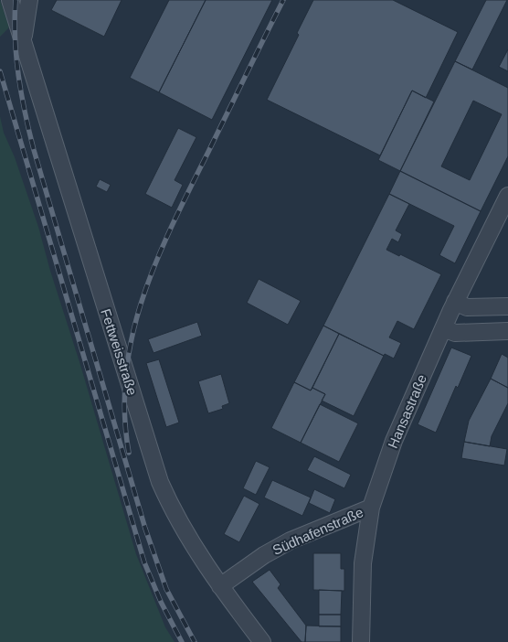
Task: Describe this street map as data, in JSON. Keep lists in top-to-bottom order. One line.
{"streets":{"street":["Fettweisstraße","Hansastraße","Südhafenstraße"]},"crossings":[["Fettweisstraße","Südhafenstraße"],["Hansastraße","Südhafenstraße"]]}
